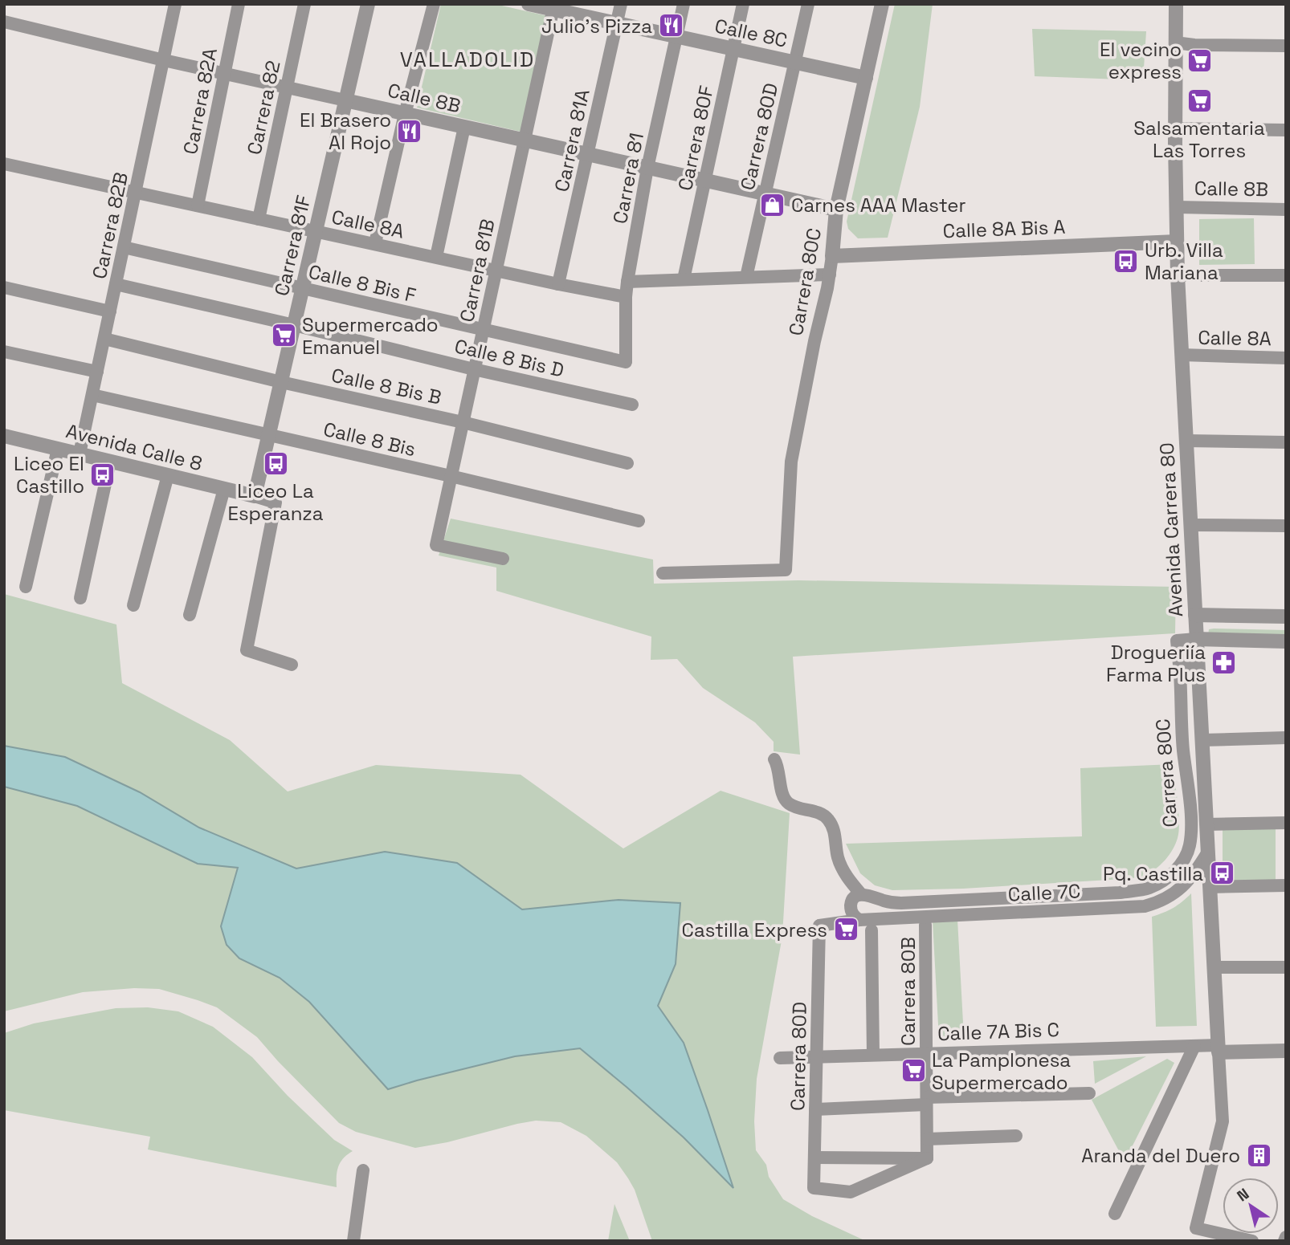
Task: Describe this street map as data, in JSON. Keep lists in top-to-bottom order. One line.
{"streets":{"street":["Calle 8C","Calle 8B","Carrera 82A","Carrera 82","Carrera 80D","Carrera 80F","Carrera 81A","Carrera 81","Calle 8A","Carrera 82B","Calle 8A Bis A","Carrera 81F","Carrera 81B","Carrera 80C","Calle 8 Bis F","Calle 8 Bis D","Calle 8 Bis B","Calle 8 Bis","Avenida Calle 8","Avenida Carrera 80","Calle 7C","Carrera 80B","Calle 7A Bis C"]},"crossings":[["Calle 8C","Carrera 80D"],["Calle 8C","Carrera 80F"],["Calle 8C","Carrera 81A"],["Calle 8C","Carrera 81"],["Calle 8C","Carrera 81B"],["Calle 8C","Carrera 80C"],["Calle 8B","Carrera 82A"],["Calle 8B","Carrera 82"],["Calle 8B","Carrera 80D"],["Calle 8B","Carrera 80F"],["Calle 8B","Carrera 81A"],["Calle 8B","Carrera 81"],["Calle 8B","Carrera 82B"],["Calle 8B","Carrera 81F"],["Calle 8B","Carrera 81B"],["Calle 8B","Carrera 80C"],["Calle 8B","Avenida Carrera 80"],["Carrera 82A","Calle 8A"],["Carrera 82","Calle 8A"],["Carrera 80D","Calle 7C"],["Carrera 80D","Carrera 80B"],["Carrera 80D","Calle 7A Bis C"],["Carrera 81A","Calle 8A"],["Carrera 81","Calle 8A"],["Carrera 81","Calle 8 Bis F"],["Calle 8A","Carrera 82B"],["Calle 8A","Carrera 81F"],["Calle 8A","Carrera 81B"],["Calle 8A","Avenida Carrera 80"],["Carrera 82B","Calle 8 Bis F"],["Carrera 82B","Calle 8 Bis D"],["Carrera 82B","Calle 8 Bis B"],["Carrera 82B","Calle 8 Bis"],["Carrera 82B","Avenida Calle 8"],["Calle 8A Bis A","Carrera 80C"],["Calle 8A Bis A","Avenida Carrera 80"],["Carrera 81F","Calle 8 Bis F"],["Carrera 81F","Calle 8 Bis D"],["Carrera 81F","Calle 8 Bis B"],["Carrera 81F","Calle 8 Bis"],["Carrera 81F","Avenida Calle 8"],["Carrera 81B","Calle 8 Bis F"],["Carrera 81B","Calle 8 Bis D"],["Carrera 81B","Calle 8 Bis B"],["Carrera 81B","Calle 8 Bis"],["Carrera 80C","Avenida Carrera 80"],["Carrera 80C","Calle 7C"],["Avenida Carrera 80","Calle 7C"],["Avenida Carrera 80","Calle 7A Bis C"],["Carrera 80B","Calle 7A Bis C"]],"districts":["VALLADOLID"],"places":{"restaurant":["Julio's Pizza","El Brasero Al Rojo"],"supermarket":["El vecino express","Salsamentaria Las Torres","Supermercado Emanuel","Castilla Express","La Pamplonesa Supermercado"],"shop":["Carnes AAA Master"],"bus stop":["Urb. Villa Mariana","Liceo La Esperanza","Liceo El Castillo","Pq. Castilla"],"pharmacy":["Drogueriía Farma Plus"],"building":["Aranda del Duero"]},"north":"top left"}
